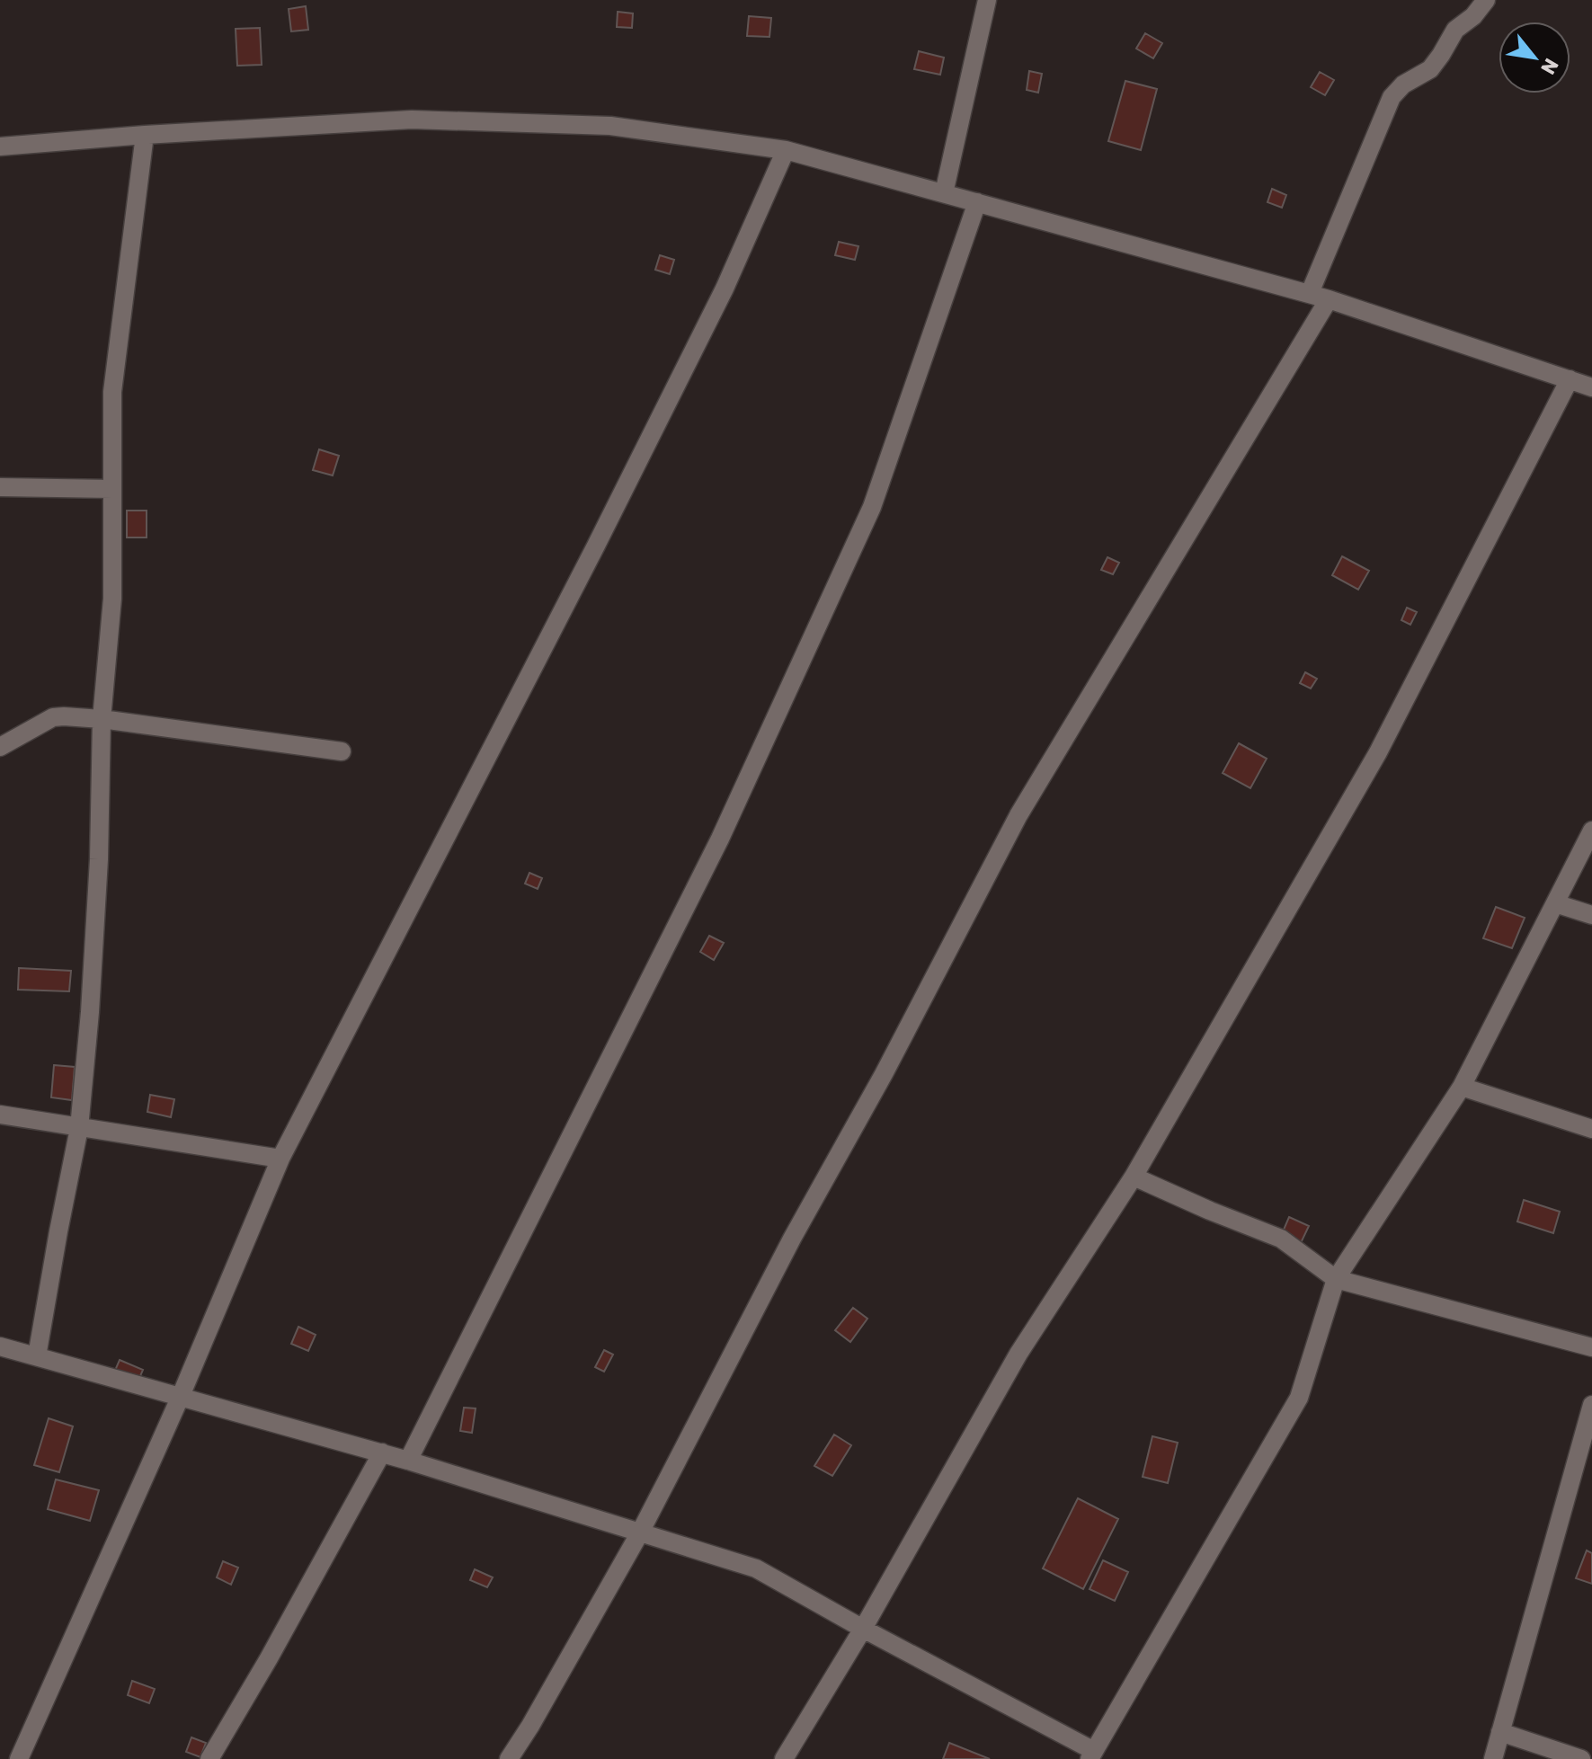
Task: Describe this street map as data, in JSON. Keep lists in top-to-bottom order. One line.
{"north":"bottom right"}
